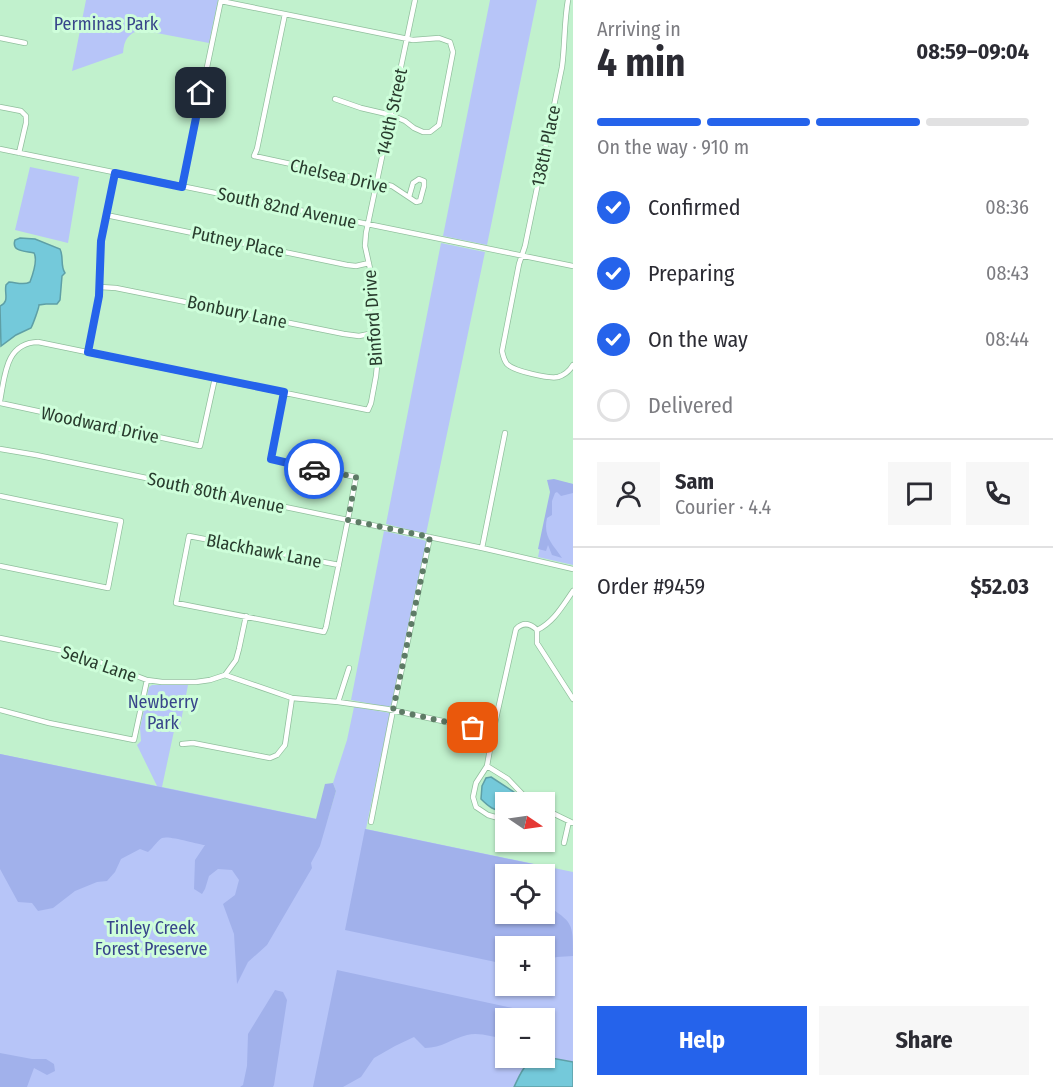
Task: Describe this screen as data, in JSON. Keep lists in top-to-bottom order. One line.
{"streets":{"street":["140th Street","138th Place","Chelsea Drive","South 82nd Avenue","Putney Place","Bonbury Lane","Binford Drive","Woodward Drive","South 80th Avenue","Blackhawk Lane","Selva Lane"]},"crossings":[["140th Street","Chelsea Drive"],["140th Street","South 82nd Avenue"],["140th Street","Binford Drive"],["138th Place","South 82nd Avenue"],["South 82nd Avenue","Binford Drive"],["Putney Place","Binford Drive"],["Bonbury Lane","Binford Drive"]],"parks":["Perminas Park","Newberry Park","Tinley Creek Forest Preserve"],"north":"right","page":{"heading":["4 min","Arriving in","08:59–09:04"],"panel":["Sam","Courier · 4.4","Order #9459","$52.03"],"bar":"On the way · 910 m","list":[["Confirmed","08:36"],["Preparing","08:43"],["On the way","08:44"],"Delivered"],"map_buttons":["+","−"],"buttons":["Help","Share"]}}
